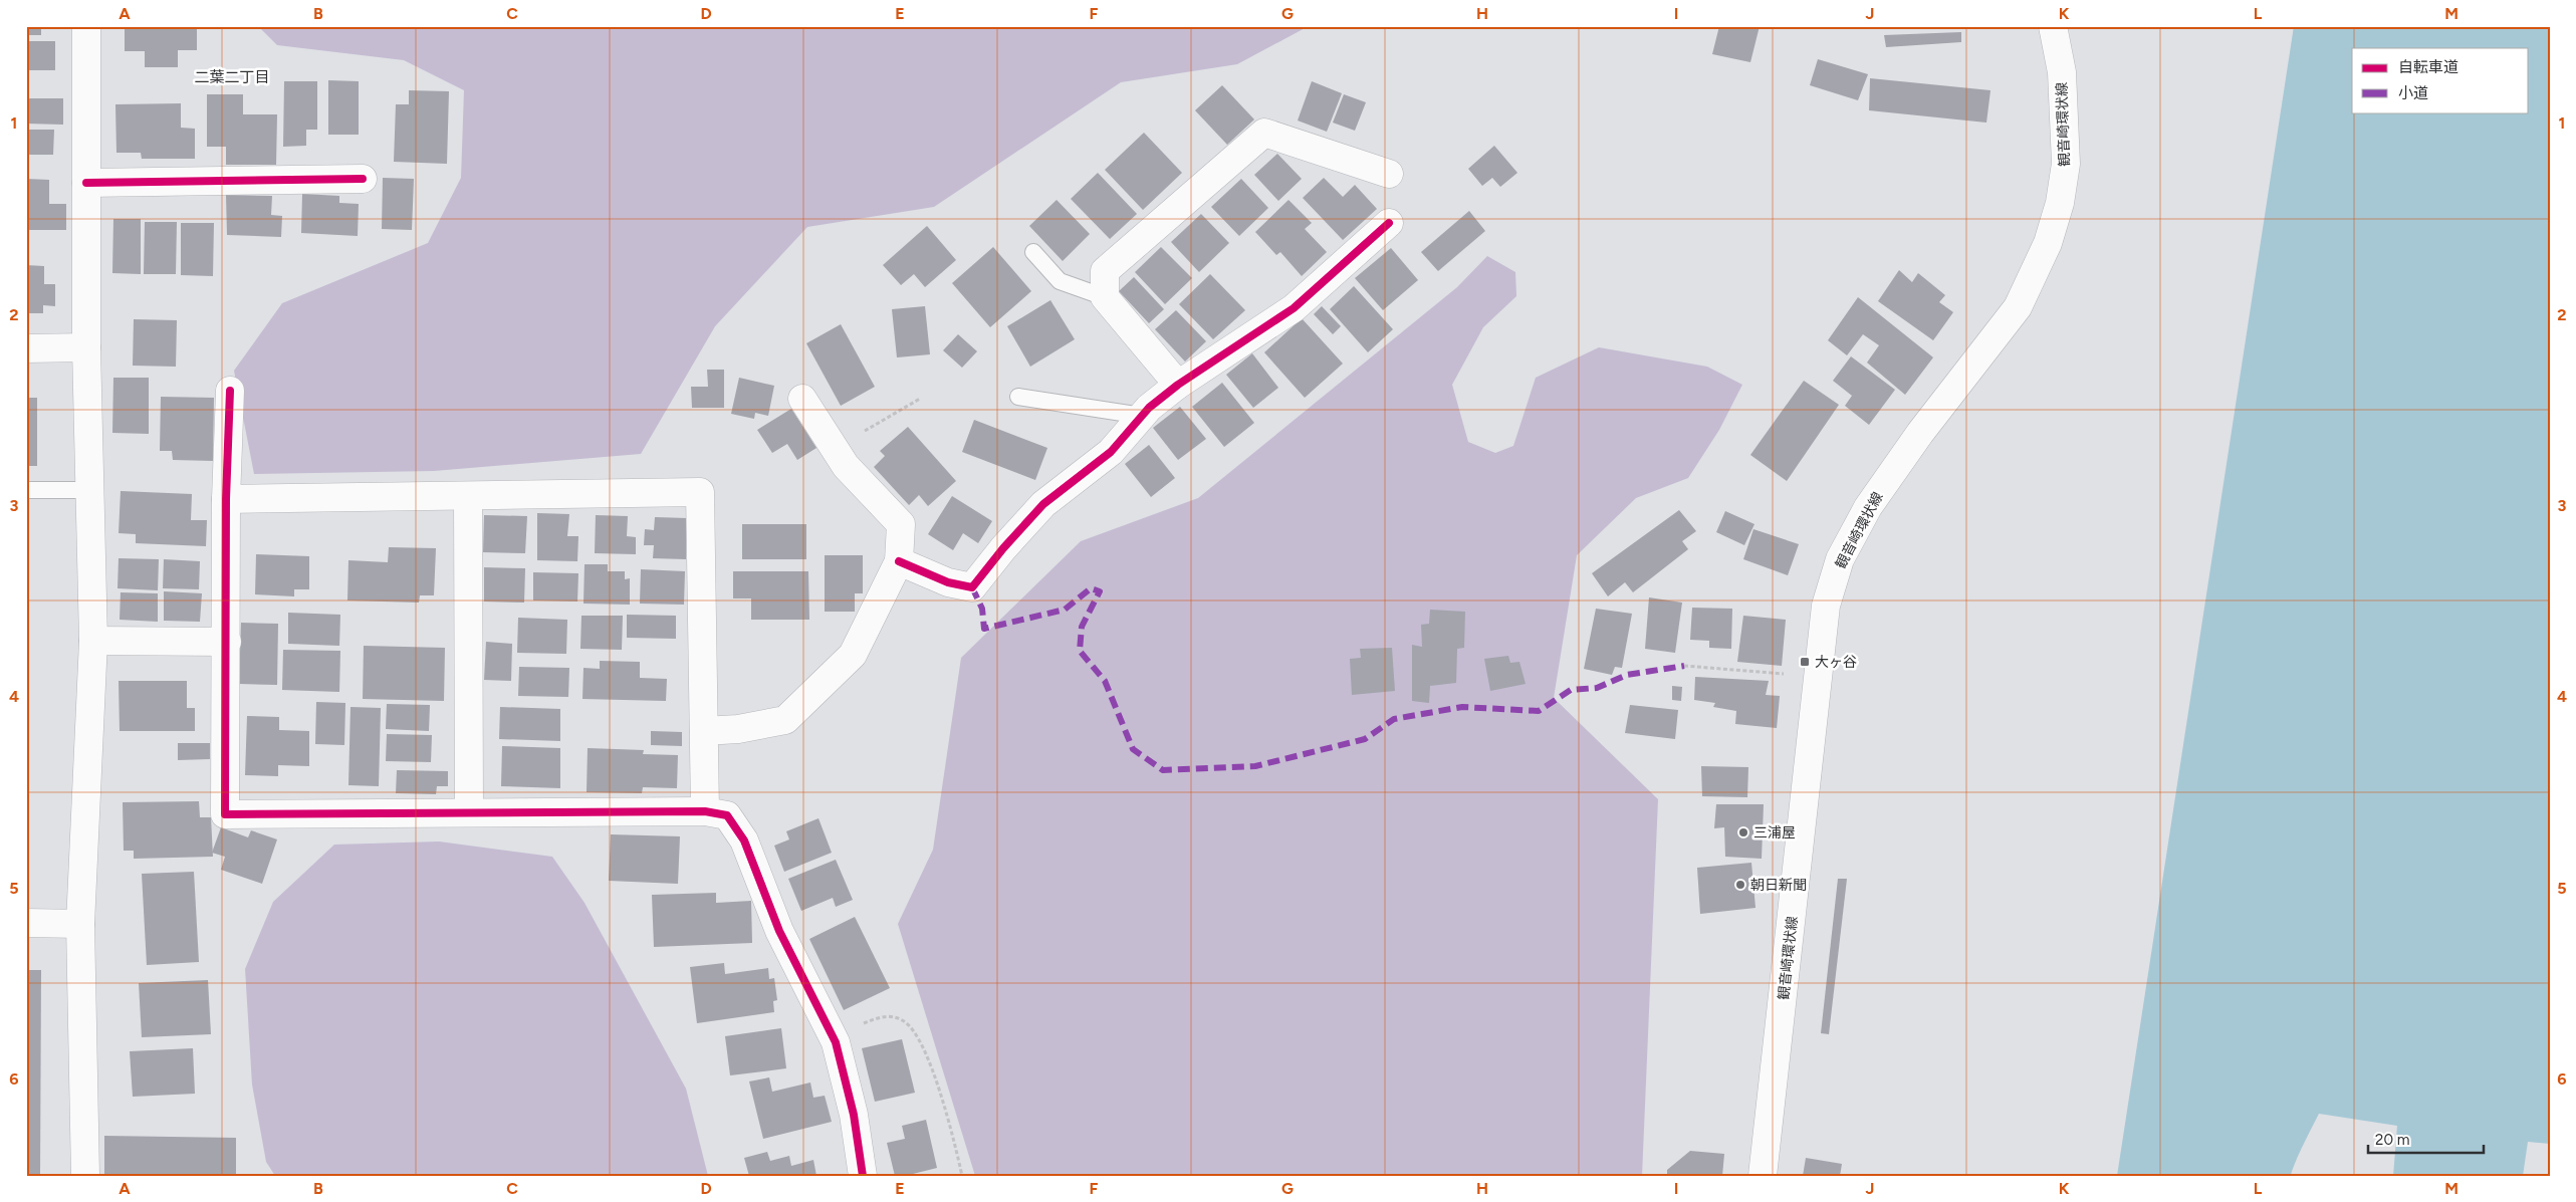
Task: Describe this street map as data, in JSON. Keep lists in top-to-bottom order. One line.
{"streets":{"street":["観音崎環状線"]},"districts":["二葉二丁目"],"places":{"transit":["大ヶ谷"],"other":["三浦屋","朝日新聞"]},"legend":["自転車道","小道"],"scale_bar":"20 m","grid":{"columns":["A","B","C","D","E","F","G","H","I","J","K","L","M"],"rows":["1","2","3","4","5","6"]}}
